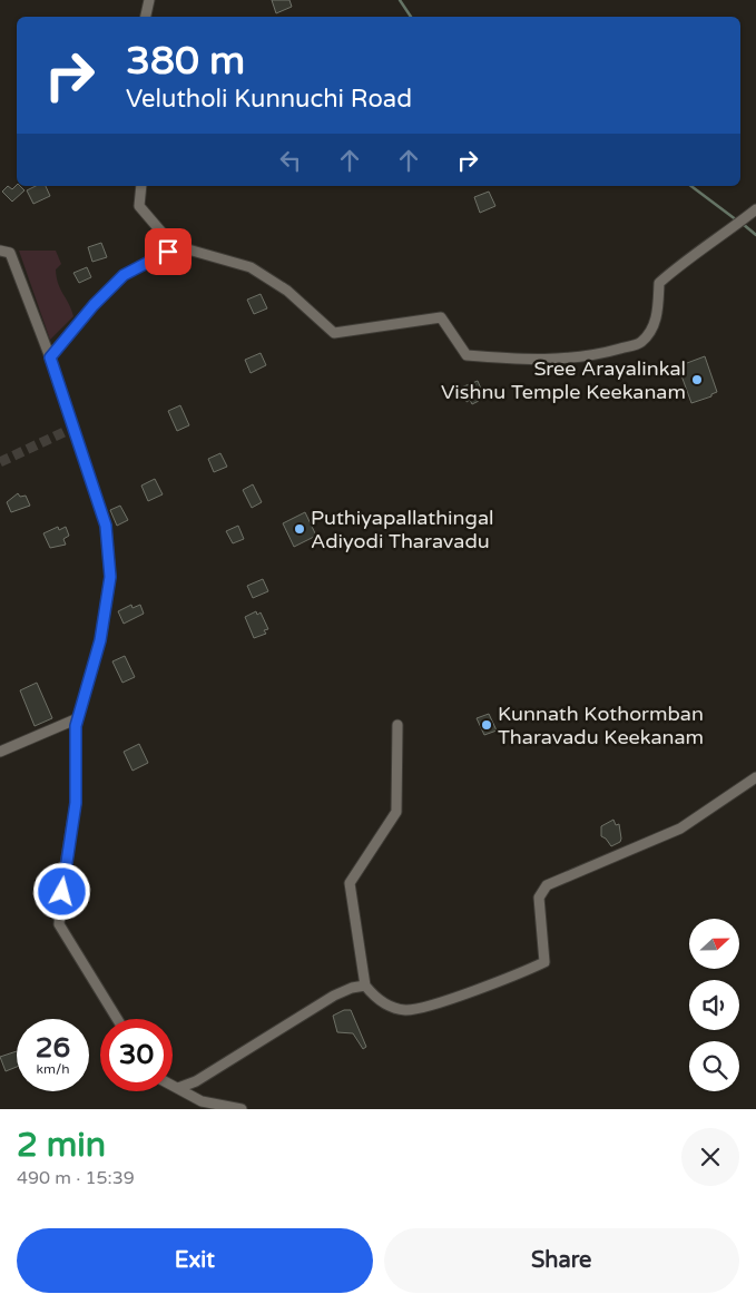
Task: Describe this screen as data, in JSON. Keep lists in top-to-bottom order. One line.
{"places":["Sree Arayalinkal Vishnu Temple Keekanam","Puthiyapallathingal Adiyodi Tharavadu","Kunnath Kothormban Tharavadu Keekanam"],"north":"right","page":{"turn":["380 m","Velutholi Kunnuchi Road"],"speed":"26 km/h","limit":"30","heading":["2 min","490 m · 15:39"],"buttons":["Exit","Share"]}}
